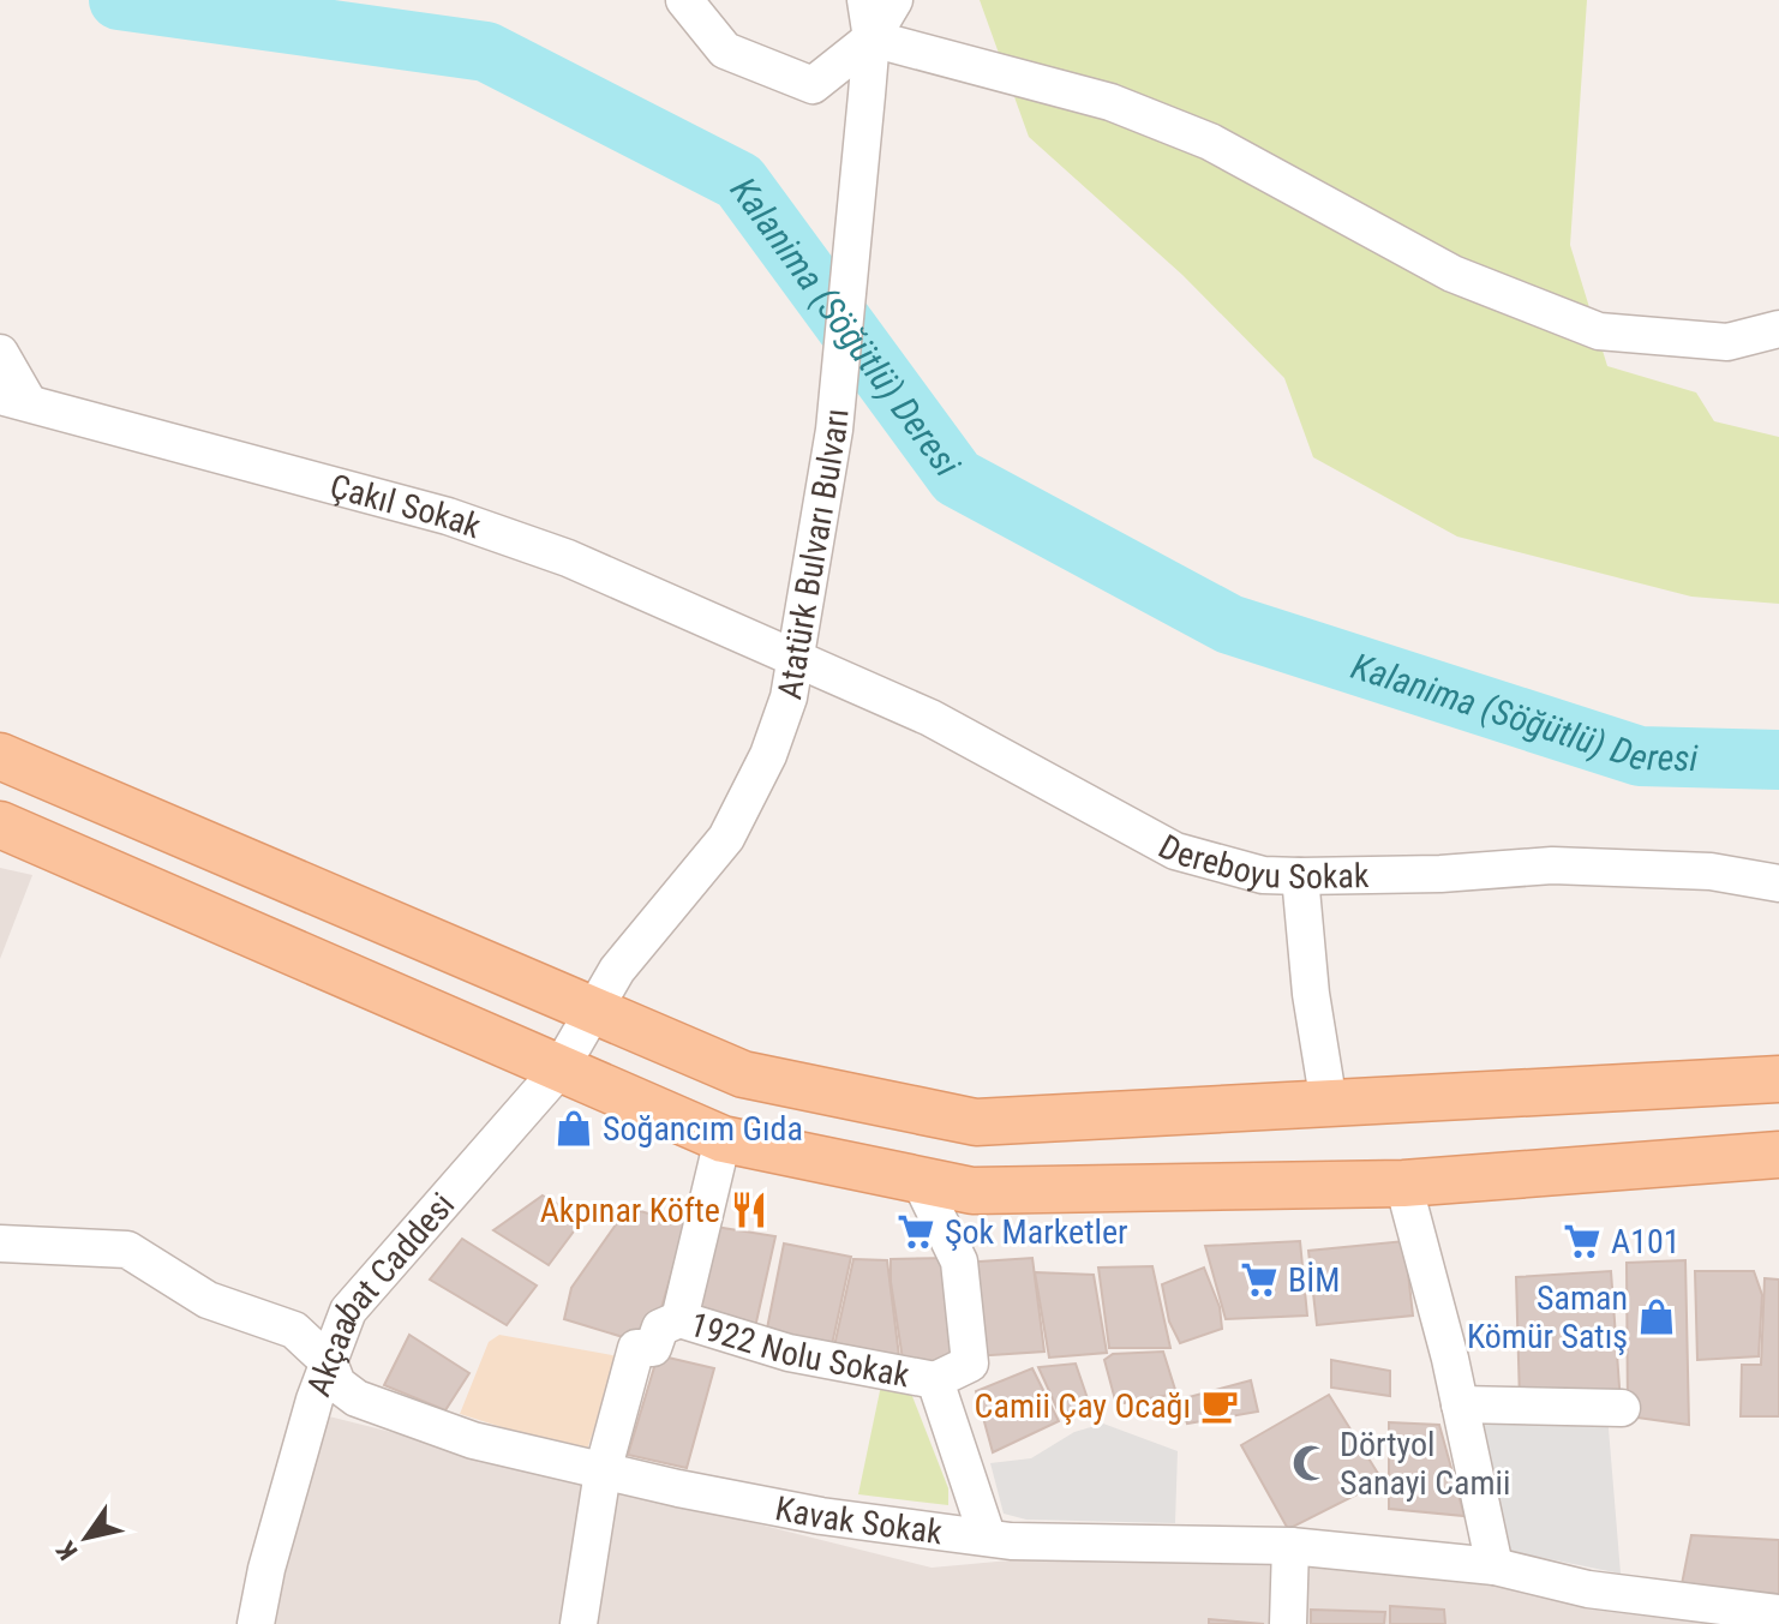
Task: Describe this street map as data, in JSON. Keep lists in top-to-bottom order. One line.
{"streets":{"street":["Çakıl Sokak","Atatürk Bulvarı Bulvarı","Dereboyu Sokak","Akçaabat Caddesi","1922 Nolu Sokak","Kavak Sokak"]},"crossings":[["Çakıl Sokak","Atatürk Bulvarı Bulvarı"],["Çakıl Sokak","Dereboyu Sokak"],["Atatürk Bulvarı Bulvarı","Dereboyu Sokak"],["Atatürk Bulvarı Bulvarı","Akçaabat Caddesi"],["Akçaabat Caddesi","Kavak Sokak"],["1922 Nolu Sokak","Kavak Sokak"]],"water":["Kalanima (Söğütlü) Deresi"],"places":{"shop":["Soğancım Gıda","Saman Kömür Satış"],"restaurant":["Akpınar Köfte"],"supermarket":["Şok Marketler","A101","BİM"],"cafe":["Camii Çay Ocağı"],"mosque":["Dörtyol Sanayi Camii"]},"north":"bottom left"}
